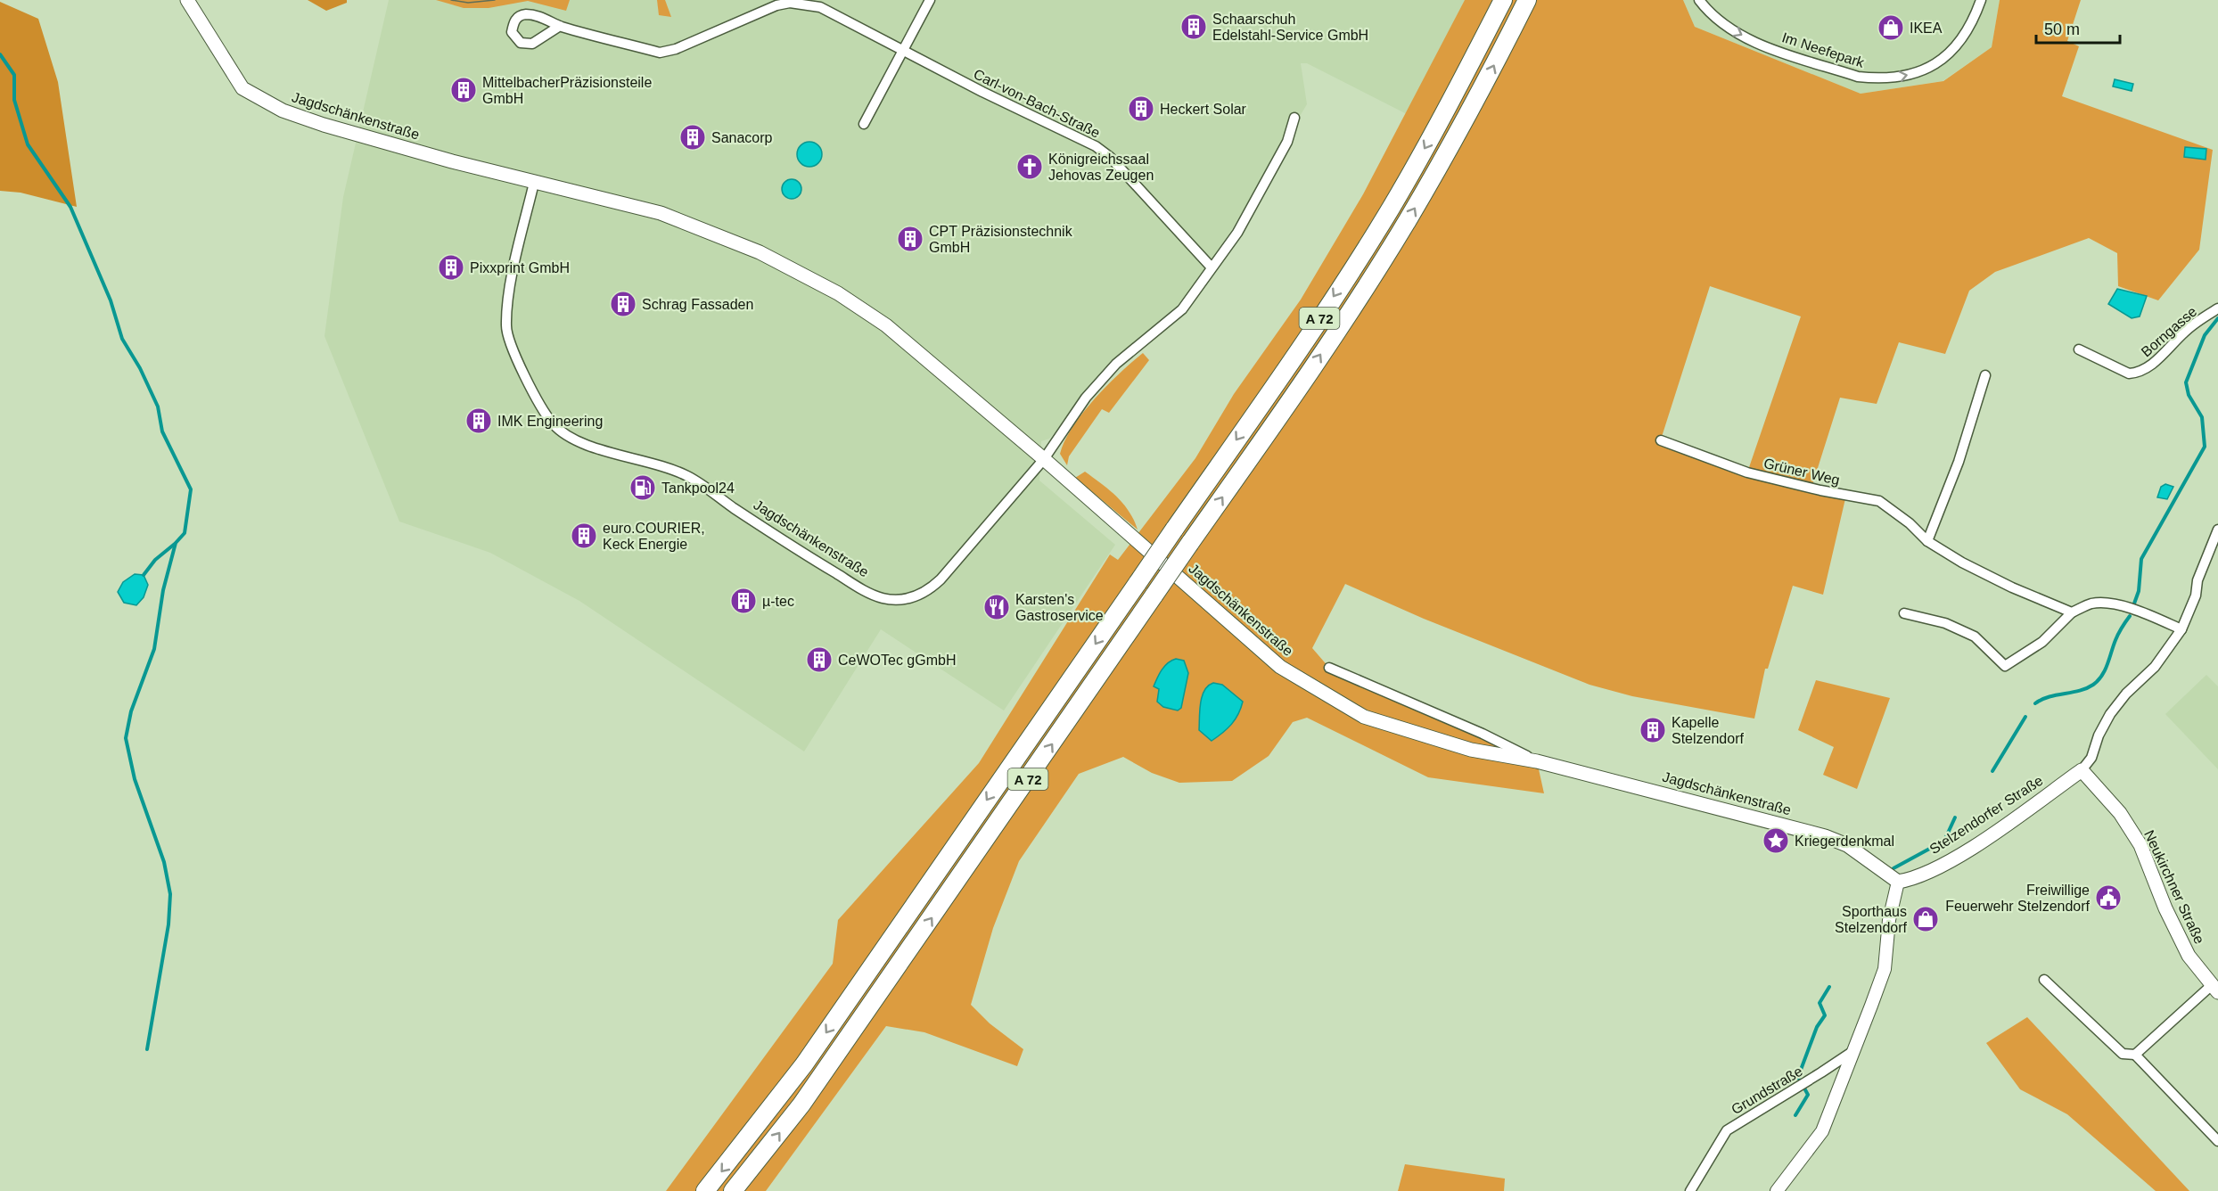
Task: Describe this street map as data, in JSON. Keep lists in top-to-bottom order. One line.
{"streets":{"highway":["A 72"],"main road":["Jagdschänkenstraße","Stelzendorfer Straße","Neukirchner Straße"],"street":["Im Neefepark","Carl-von-Bach-Straße","Borngasse","Grüner Weg","Grundstraße"]},"crossings":[["Carl-von-Bach-Straße","Jagdschänkenstraße"],["Jagdschänkenstraße","Stelzendorfer Straße"],["Stelzendorfer Straße","Neukirchner Straße"]],"one_way":["Im Neefepark"],"places":{"building":["Schaarschuh Edelstahl-Service GmbH","MittelbacherPräzisionsteile GmbH","Heckert Solar","Sanacorp","CPT Präzisionstechnik GmbH","Pixxprint GmbH","Schrag Fassaden","IMK Engineering","euro.COURIER, Keck Energie","µ-tec","CeWOTec gGmbH","Kapelle Stelzendorf"],"shop":["IKEA","Sporthaus Stelzendorf"],"church":["Königreichssaal Jehovas Zeugen"],"fuel station":["Tankpool24"],"restaurant":["Karsten's Gastroservice"],"place":["Kriegerdenkmal"],"public building":["Freiwillige Feuerwehr Stelzendorf"]},"scale_bar":"50 m"}
